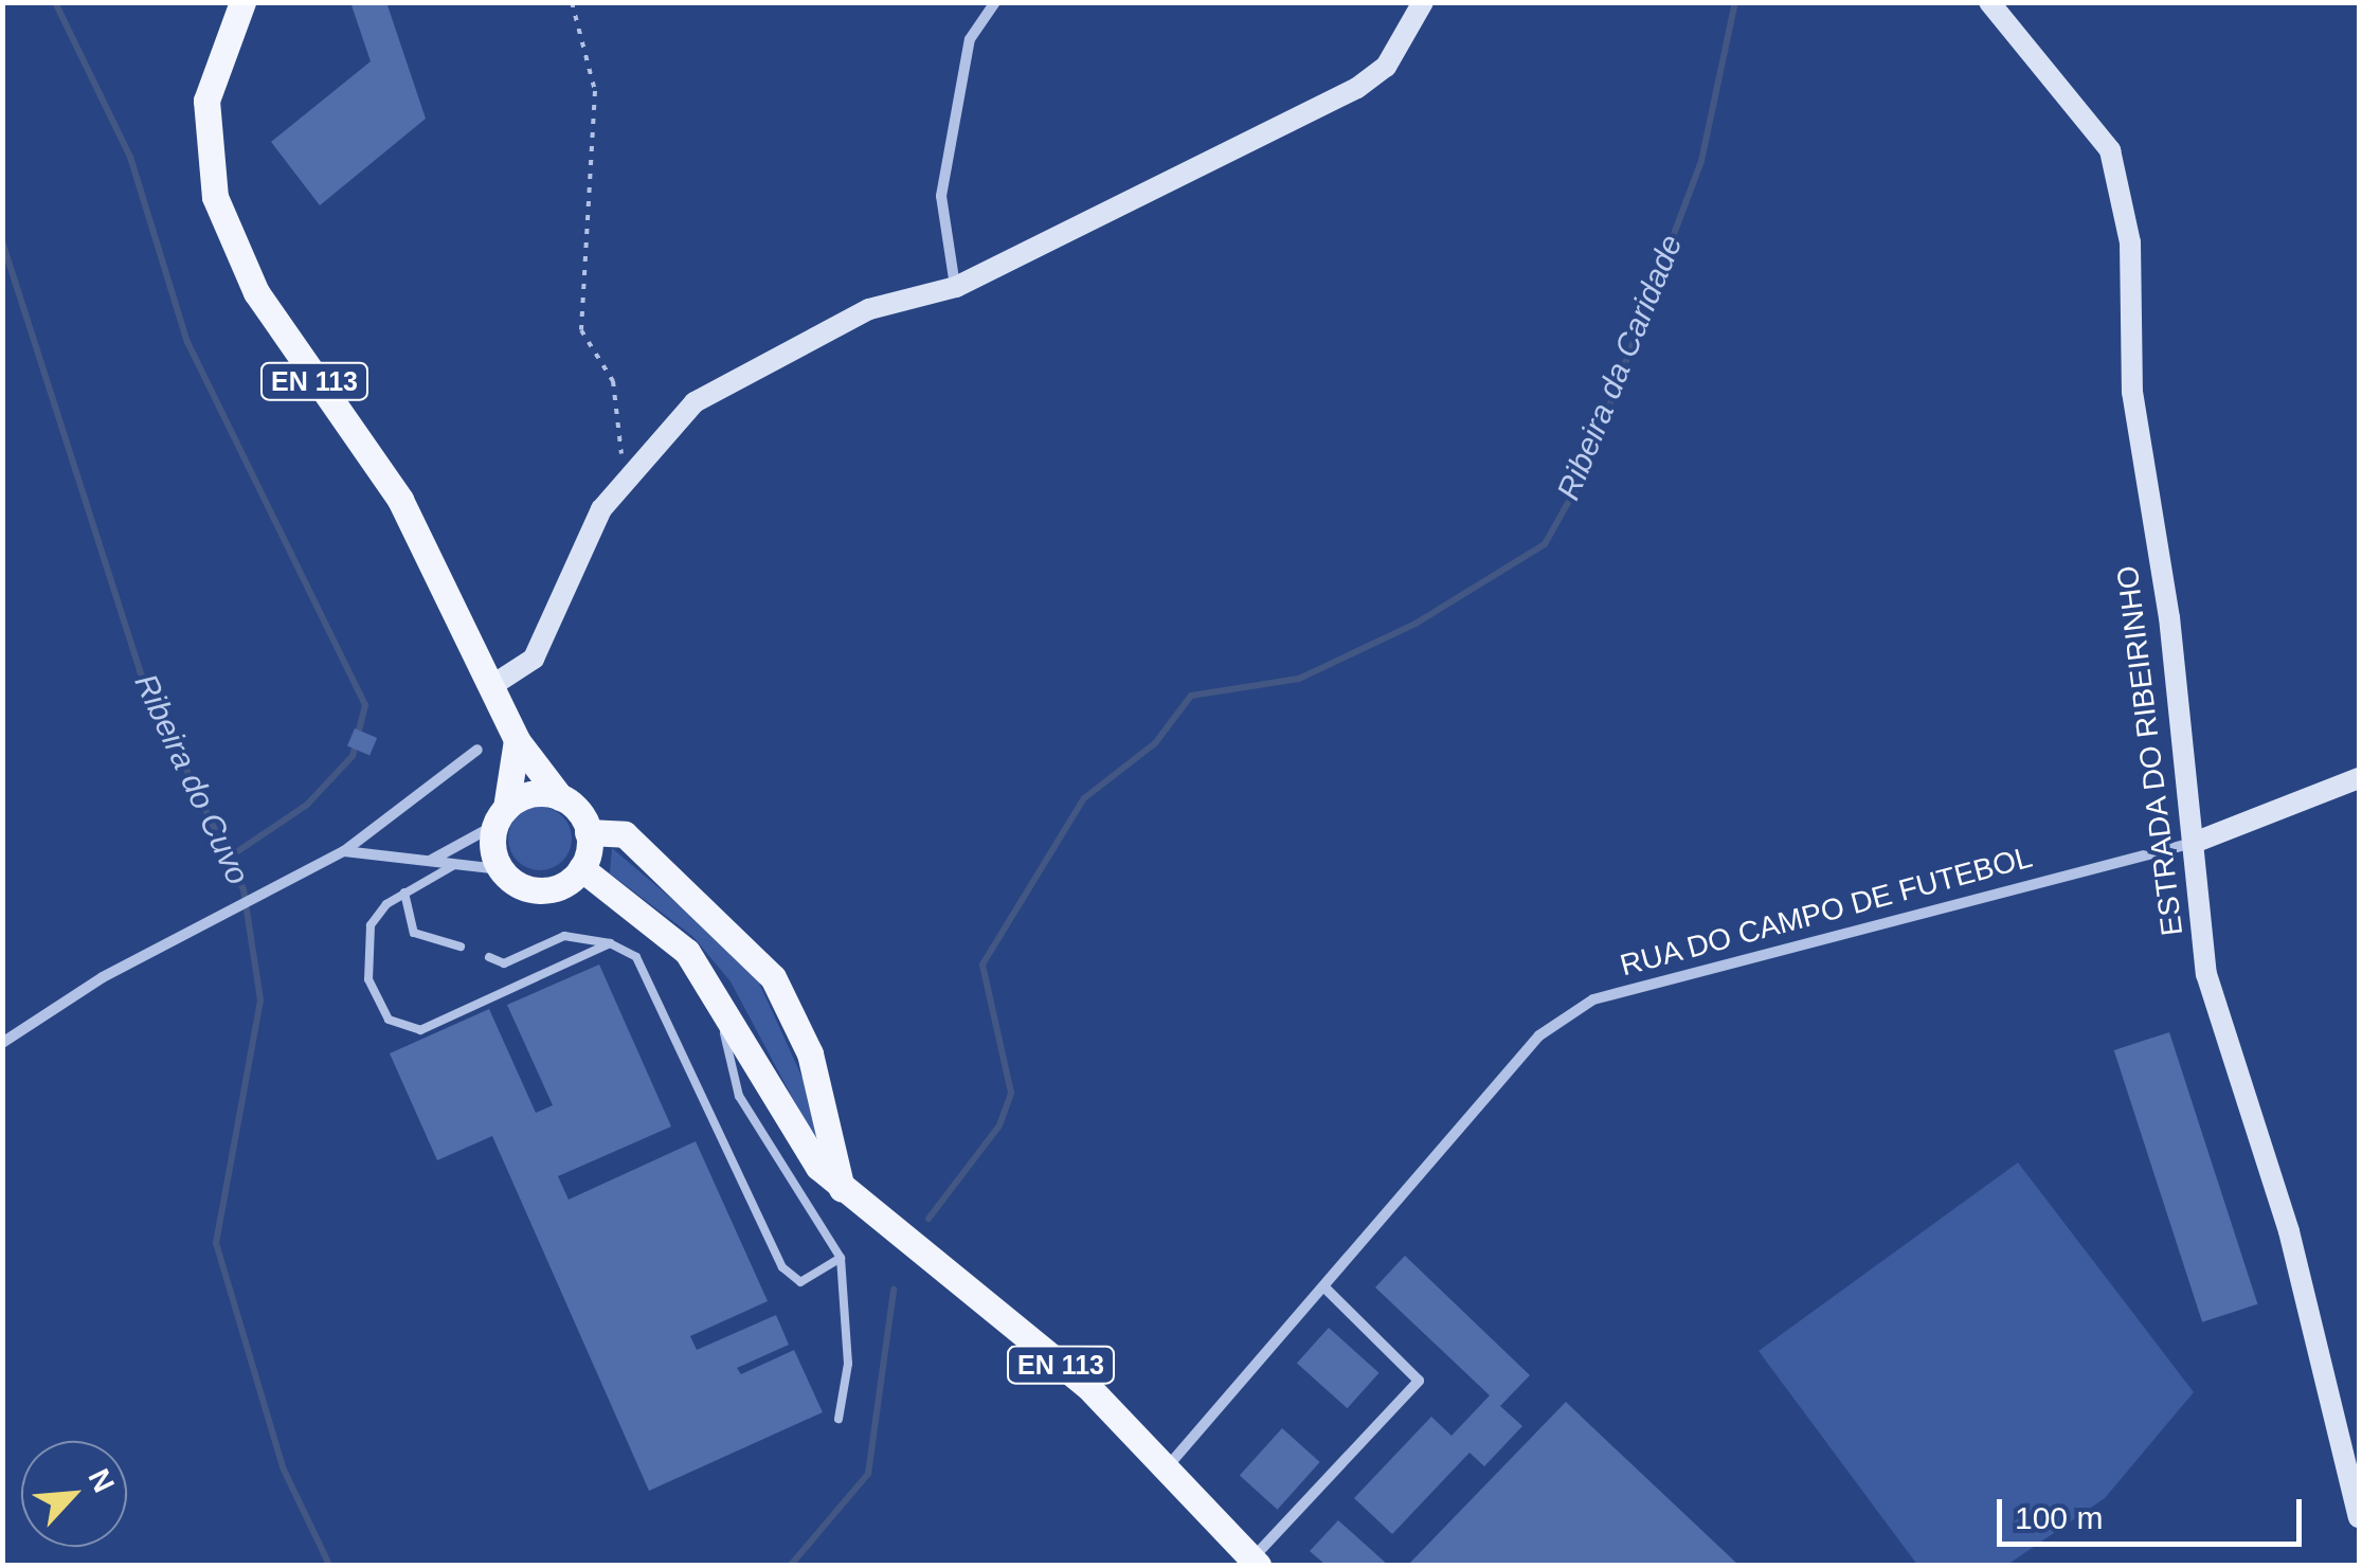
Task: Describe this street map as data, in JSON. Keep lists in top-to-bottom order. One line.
{"streets":{"main road":["EN 113"],"street":["ESTRADA DO RIBEIRINHO","RUA DO CAMPO DE FUTEBOL"]},"crossings":[["EN 113","RUA DO CAMPO DE FUTEBOL"],["ESTRADA DO RIBEIRINHO","RUA DO CAMPO DE FUTEBOL"]],"water":["Ribeira da Caridade","Ribeira do Cuvo"],"scale_bar":"100 m","north":"top right"}
